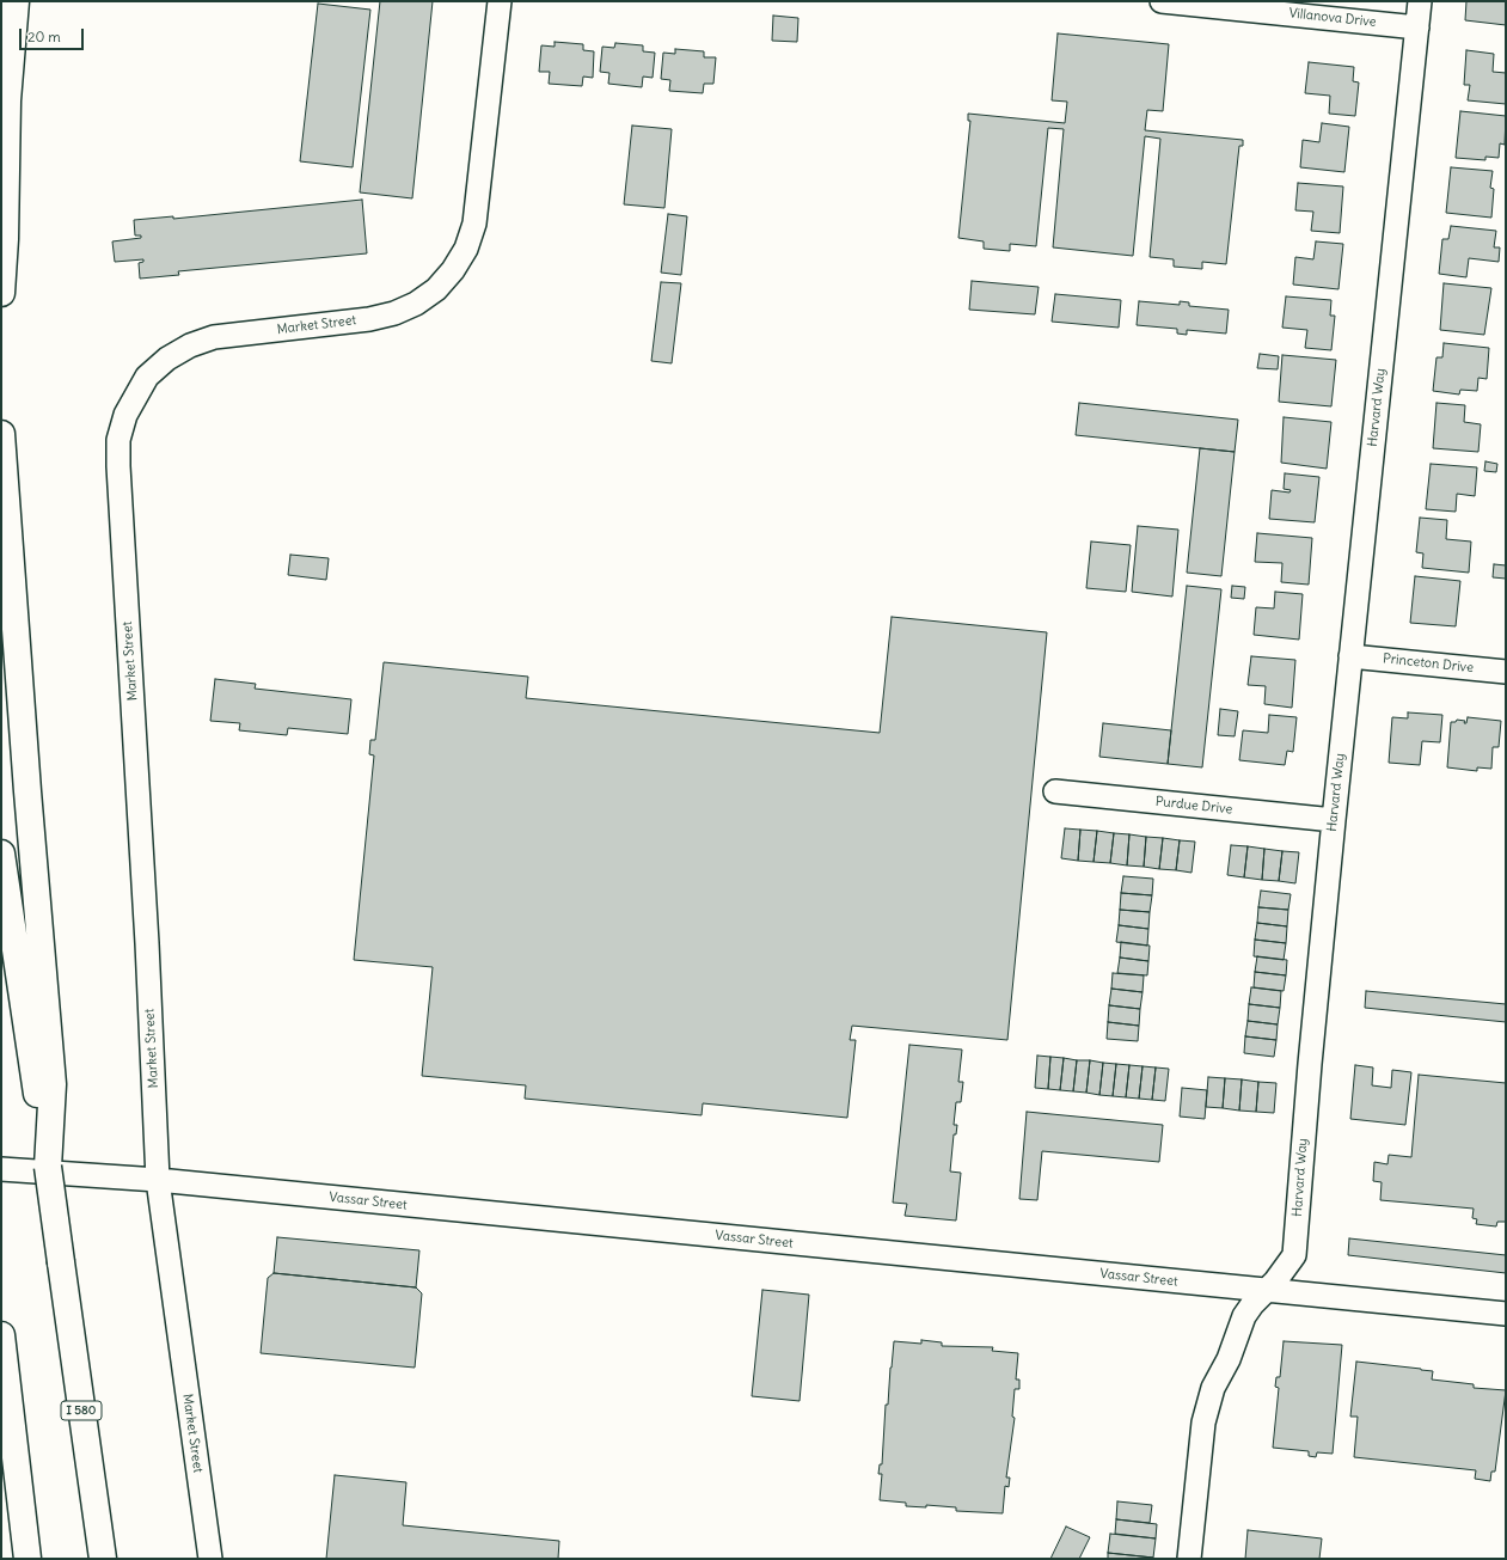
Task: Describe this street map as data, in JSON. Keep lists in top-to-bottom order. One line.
{"streets":{"highway":["I 580"],"street":["Villanova Drive","Market Street","Harvard Way","Princeton Drive","Purdue Drive","Vassar Street"]},"crossings":[["Villanova Drive","Harvard Way"],["Market Street","Vassar Street"],["Harvard Way","Princeton Drive"],["Harvard Way","Purdue Drive"],["Harvard Way","Vassar Street"]],"scale_bar":"20 m"}
